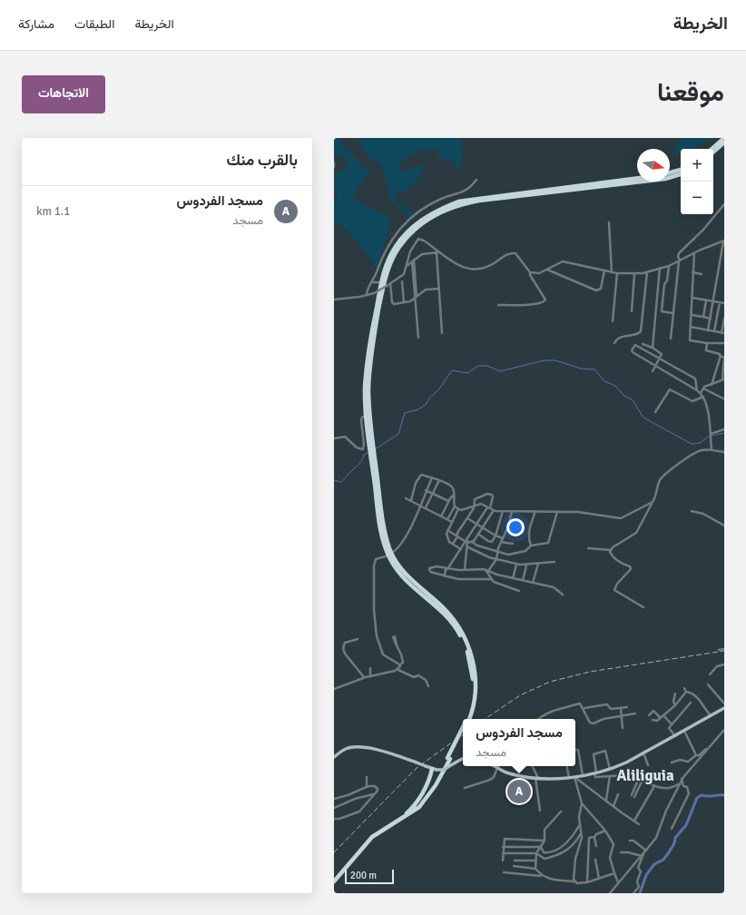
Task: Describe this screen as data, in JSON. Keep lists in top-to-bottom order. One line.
{"districts":["Aliliguia"],"scale_bar":"200 m","north":"right","page":{"header":"الخريطة","nav":["الخريطة","الطبقات","مشاركة"],"title":"موقعنا","buttons":"الاتجاهات","heading":"بالقرب منك","map_buttons":["+","−"],"list":[{"mark":"A","name":"مسجد الفردوس","note":"مسجد","value":"1.1 km"}],"popup":["مسجد الفردوس","مسجد"],"pins":"A","scale":"200 m"}}
